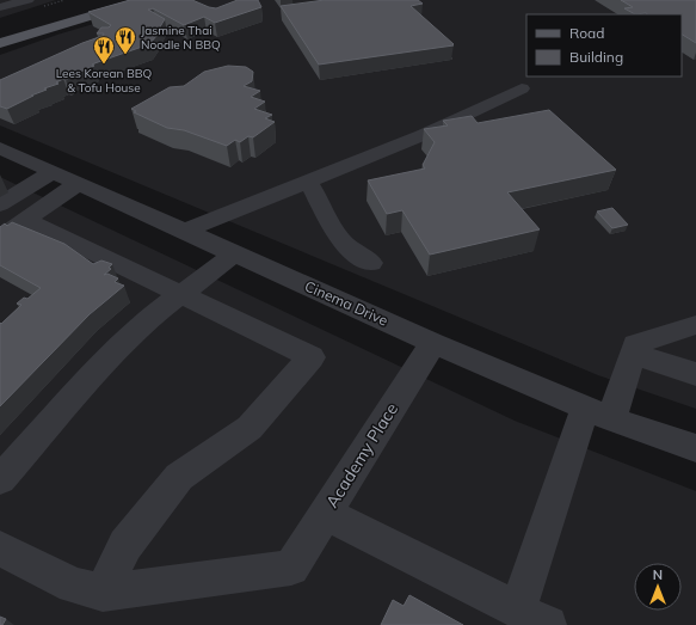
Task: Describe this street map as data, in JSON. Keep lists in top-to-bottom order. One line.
{"streets":{"street":["Cinema Drive","Academy Place"]},"crossings":[["Cinema Drive","Academy Place"]],"places":{"restaurant":["Jasmine Thai Noodle N BBQ","Lees Korean BBQ & Tofu House"]},"legend":["Road","Building"],"north":"top"}
